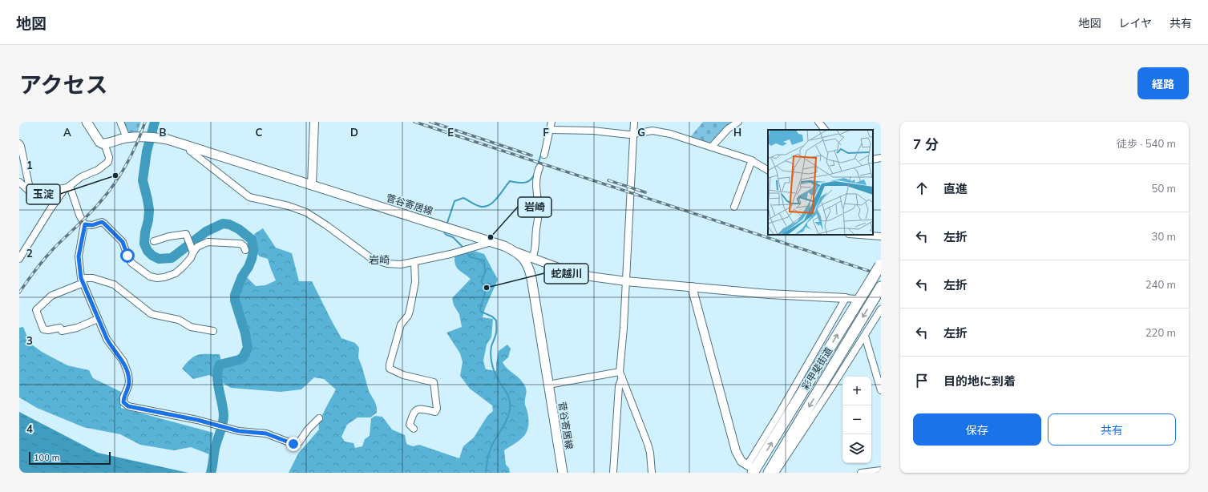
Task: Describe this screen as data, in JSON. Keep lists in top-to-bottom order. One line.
{"streets":{"highway":["彩甲斐街道"],"main road":["菅谷寄居線"]},"districts":["岩崎"],"places":["玉淀","岩崎","蛇越川"],"scale_bar":"100 m","page":{"header":"地図","nav":["地図","レイヤ","共有"],"title":"アクセス","buttons":["経路",["保存","共有"]],"heading":["7 分","徒歩 · 540 m"],"list":[["直進","50 m"],["左折","30 m"],["左折","240 m"],["左折","220 m"],"目的地に到着"],"map_buttons":["+","−"],"scale":"100 m"},"grid":{"columns":["A","B","C","D","E","F","G","H"],"rows":["1","2","3","4"]}}
